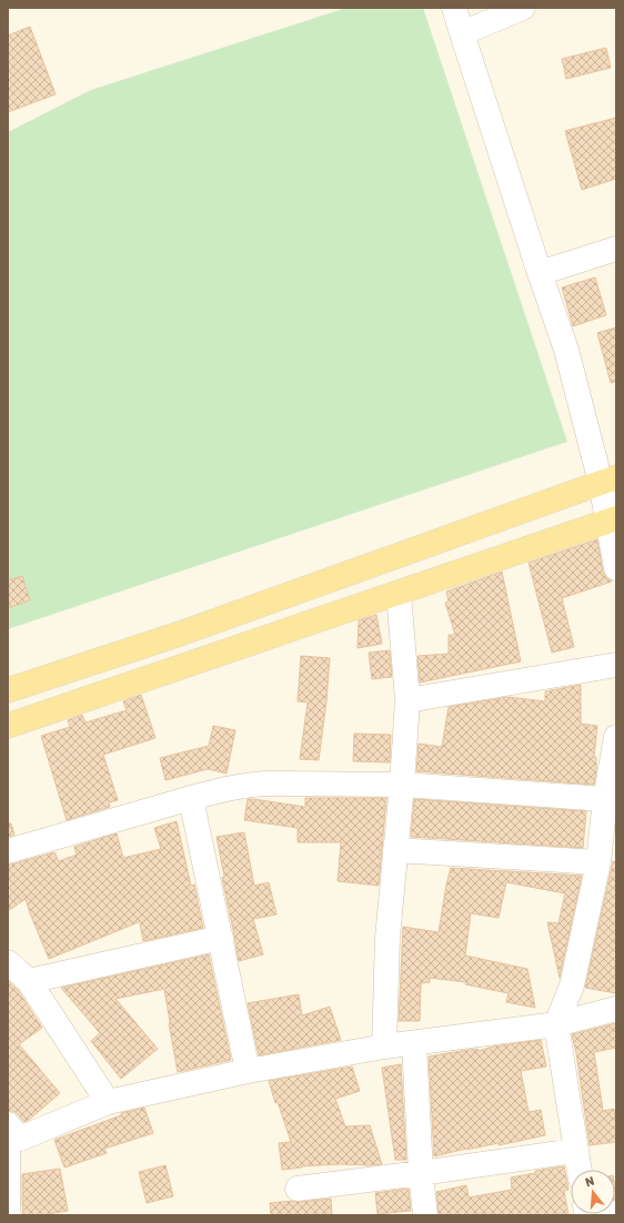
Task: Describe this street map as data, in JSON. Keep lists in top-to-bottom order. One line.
{"north":"top"}
